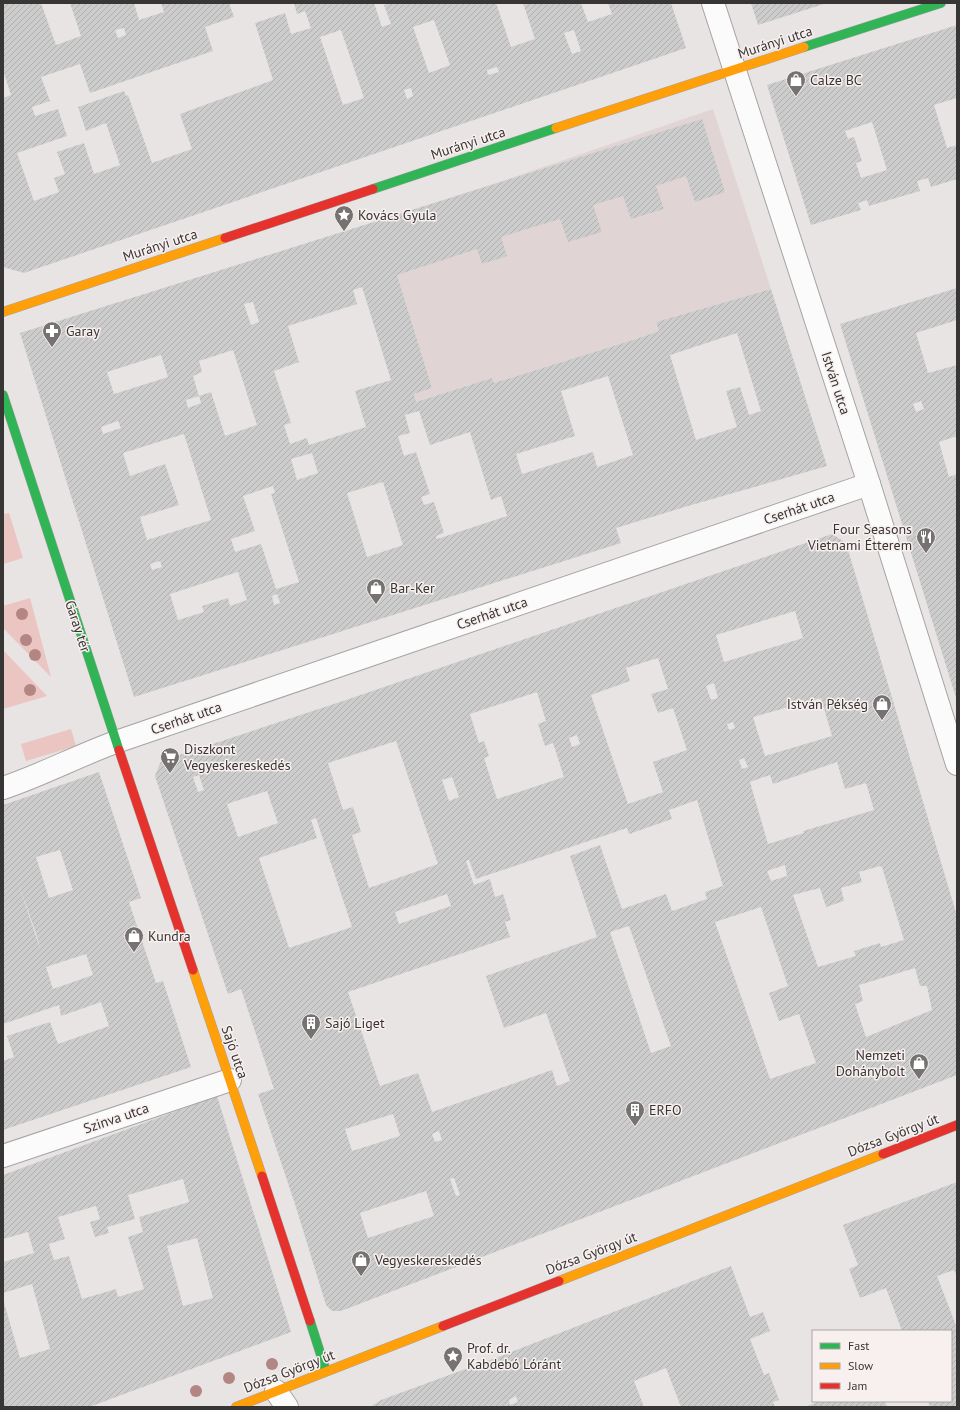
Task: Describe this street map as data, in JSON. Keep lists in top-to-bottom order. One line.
{"streets":{"street":["Murányi utca","István utca","Cserhát utca","Garay tér","Sajó utca","Szinva utca","Dózsa György út"]},"crossings":[["Murányi utca","István utca"],["István utca","Cserhát utca"],["Cserhát utca","Garay tér"],["Cserhát utca","Sajó utca"],["Garay tér","Sajó utca"],["Sajó utca","Szinva utca"],["Sajó utca","Dózsa György út"]],"places":{"shop":["Calze BC","Bar-Ker","István Pékség","Kundra","Nemzeti Dohánybolt","Vegyeskereskedés"],"place":["Kovács Gyula","Prof. dr. Kabdebó Lóránt"],"pharmacy":["Garay"],"restaurant":["Four Seasons Vietnami Étterem"],"supermarket":["Diszkont Vegyeskereskedés"],"building":["Sajó Liget","ERFO"]},"legend":["Fast","Slow","Jam"]}
